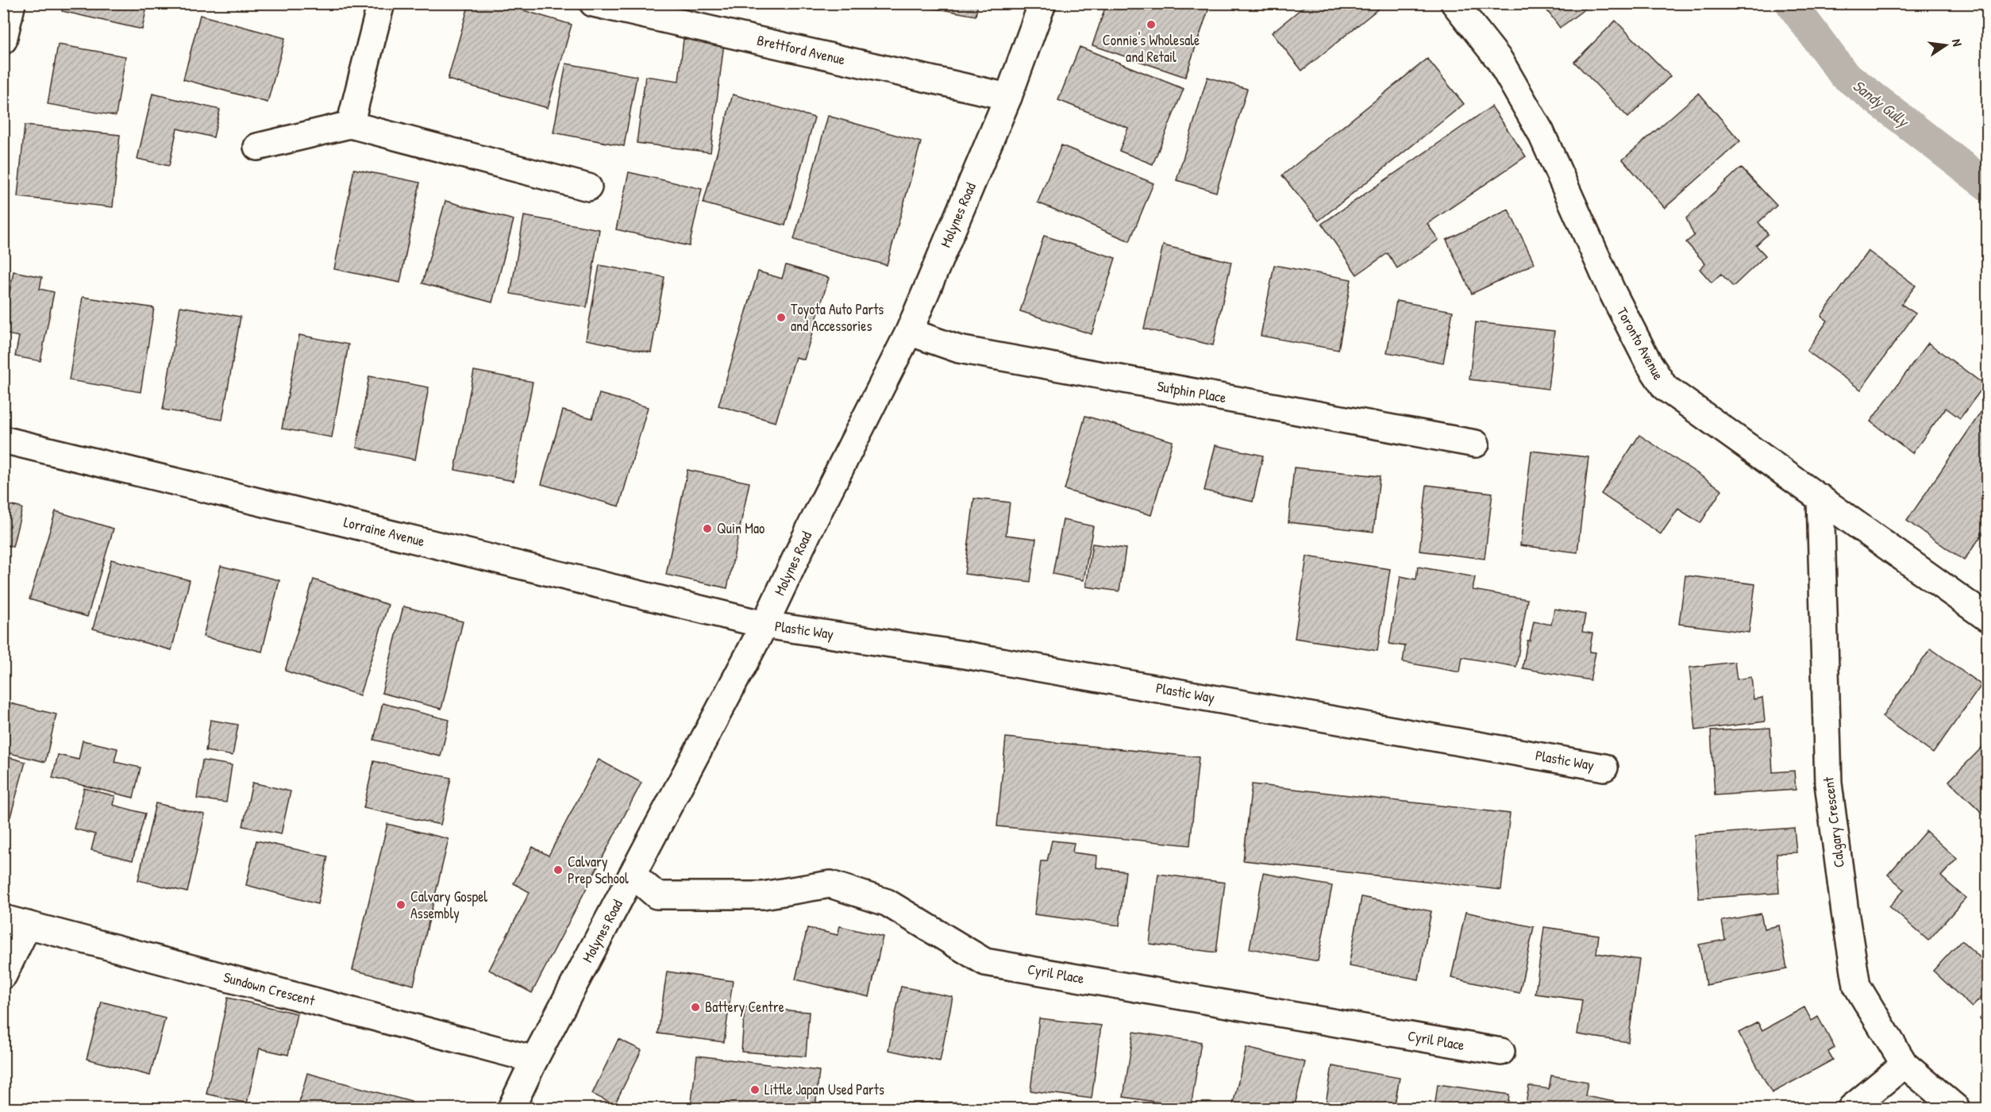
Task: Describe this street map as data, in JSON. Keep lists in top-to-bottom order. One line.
{"streets":{"street":["Brettford Avenue","Molynes Road","Toronto Avenue","Sutphin Place","Lorraine Avenue","Plastic Way","Calgary Crescent","Cyril Place","Sundown Crescent"]},"crossings":[["Brettford Avenue","Molynes Road"],["Molynes Road","Sutphin Place"],["Molynes Road","Lorraine Avenue"],["Molynes Road","Plastic Way"],["Molynes Road","Cyril Place"],["Molynes Road","Sundown Crescent"],["Toronto Avenue","Calgary Crescent"],["Lorraine Avenue","Plastic Way"]],"water":["Sandy Gully"],"places":["Connie's Wholesale and Retail","Toyota Auto Parts and Accessories","Quin Mao","Calvary Prep School","Calvary Gospel Assembly","Battery Centre","Little Japan Used Parts"],"north":"right"}
